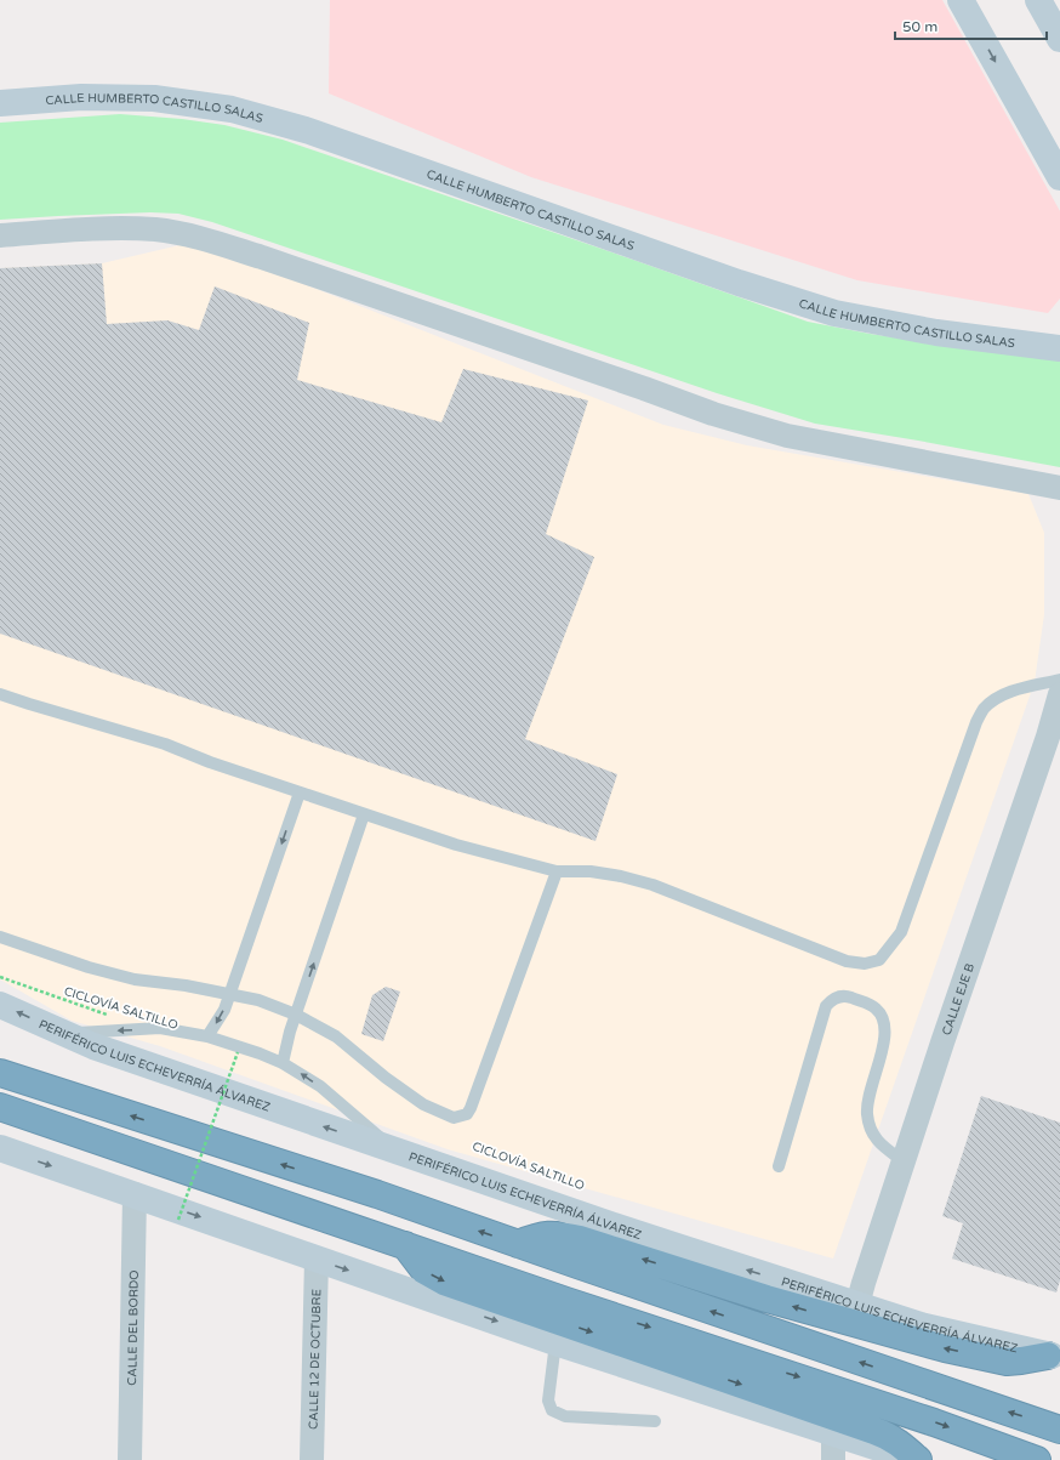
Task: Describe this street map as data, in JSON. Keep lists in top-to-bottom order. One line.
{"streets":{"street":["CALLE HUMBERTO CASTILLO SALAS","CALLE EJE B","PERIFÉRICO LUIS ECHEVERRÍA ÁLVAREZ","CALLE DEL BORDO","CALLE 12 DE OCTUBRE"],"path":["CICLOVÍA SALTILLO"]},"crossings":[["CALLE EJE B","PERIFÉRICO LUIS ECHEVERRÍA ÁLVAREZ"]],"scale_bar":"50 m"}
